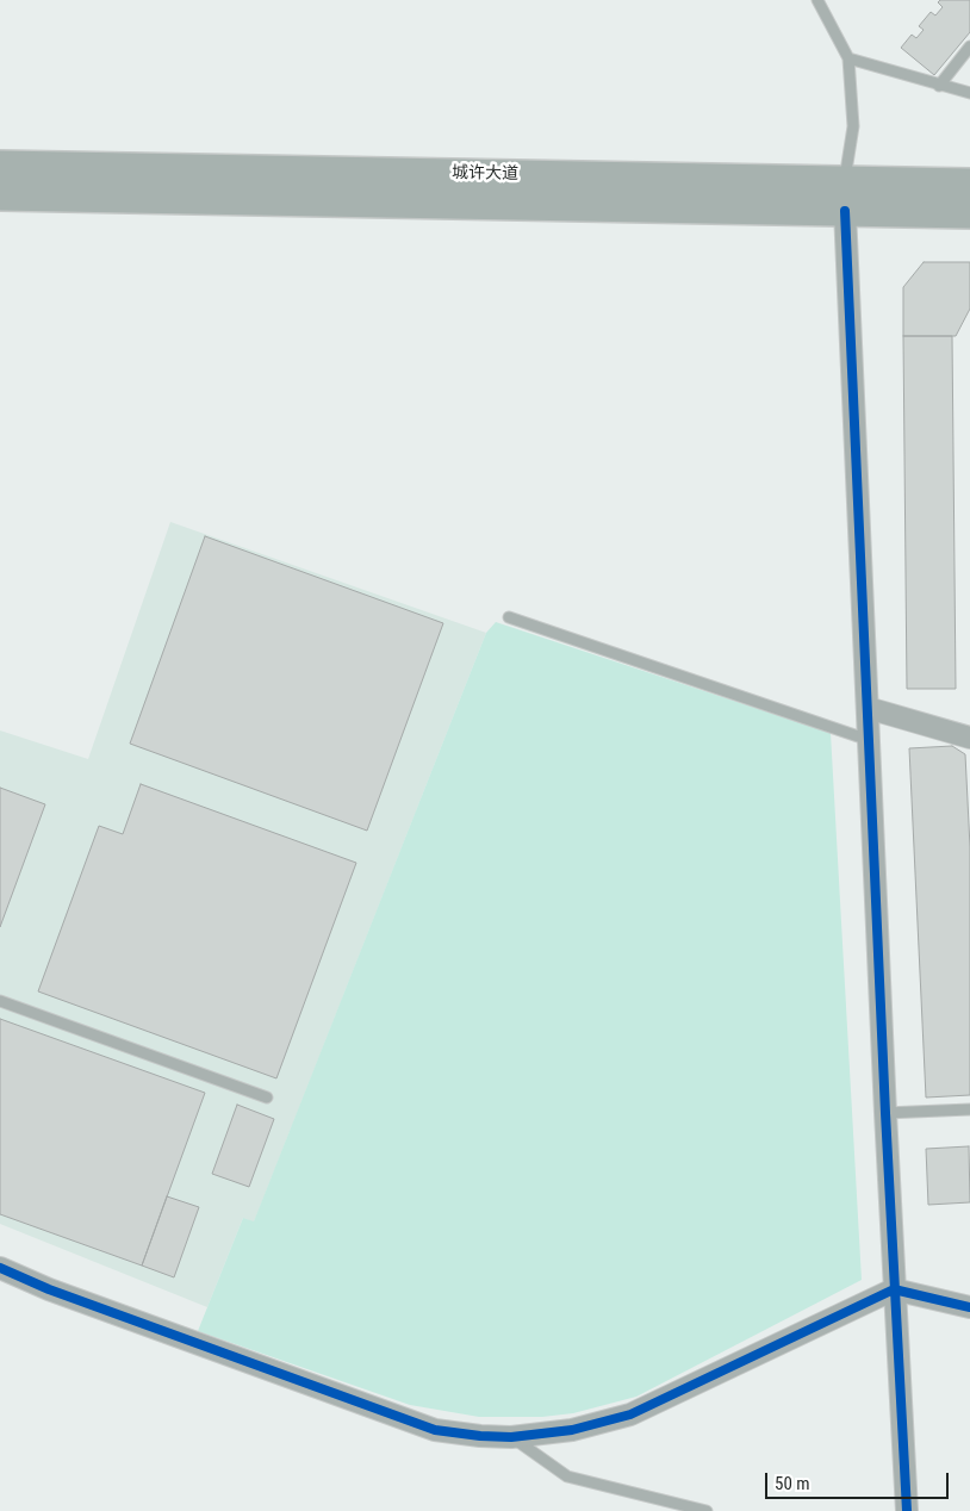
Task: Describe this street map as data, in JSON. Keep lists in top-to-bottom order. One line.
{"streets":{"main road":["城许大道"]},"scale_bar":"50 m"}
